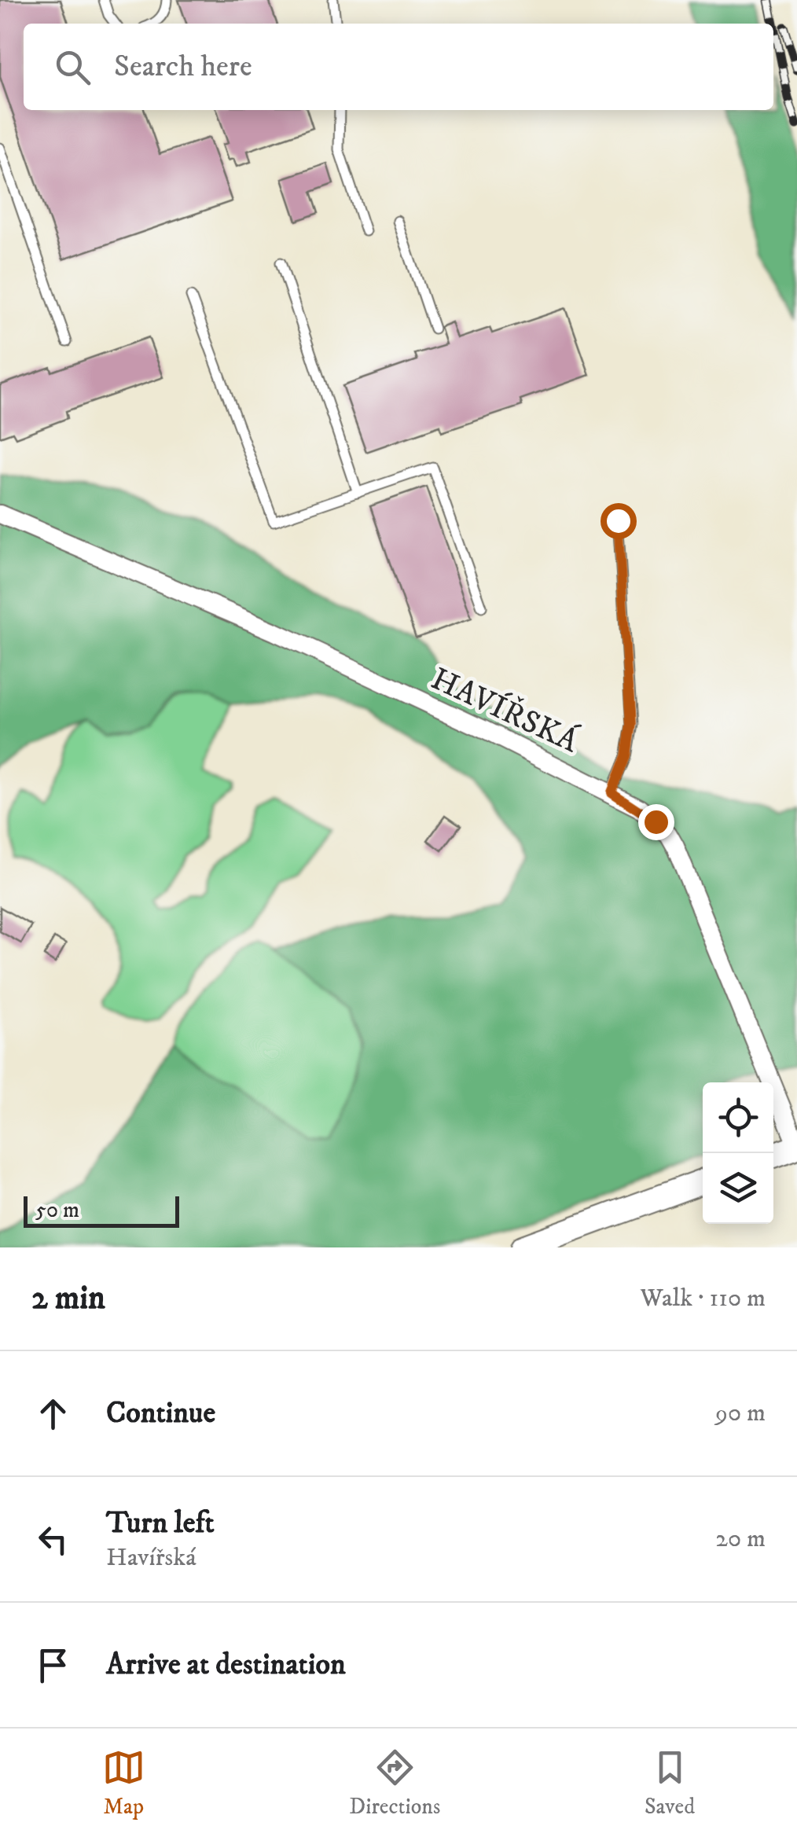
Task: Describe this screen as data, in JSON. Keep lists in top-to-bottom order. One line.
{"streets":{"street":["HAVÍŘSKÁ"]},"scale_bar":"50 m","page":{"search":"Search here","scale":"50 m","heading":["2 min","Walk · 110 m"],"list":[["Continue","90 m"],["Turn left","Havířská","20 m"],"Arrive at destination"],"nav":["Map","Directions","Saved"]}}
